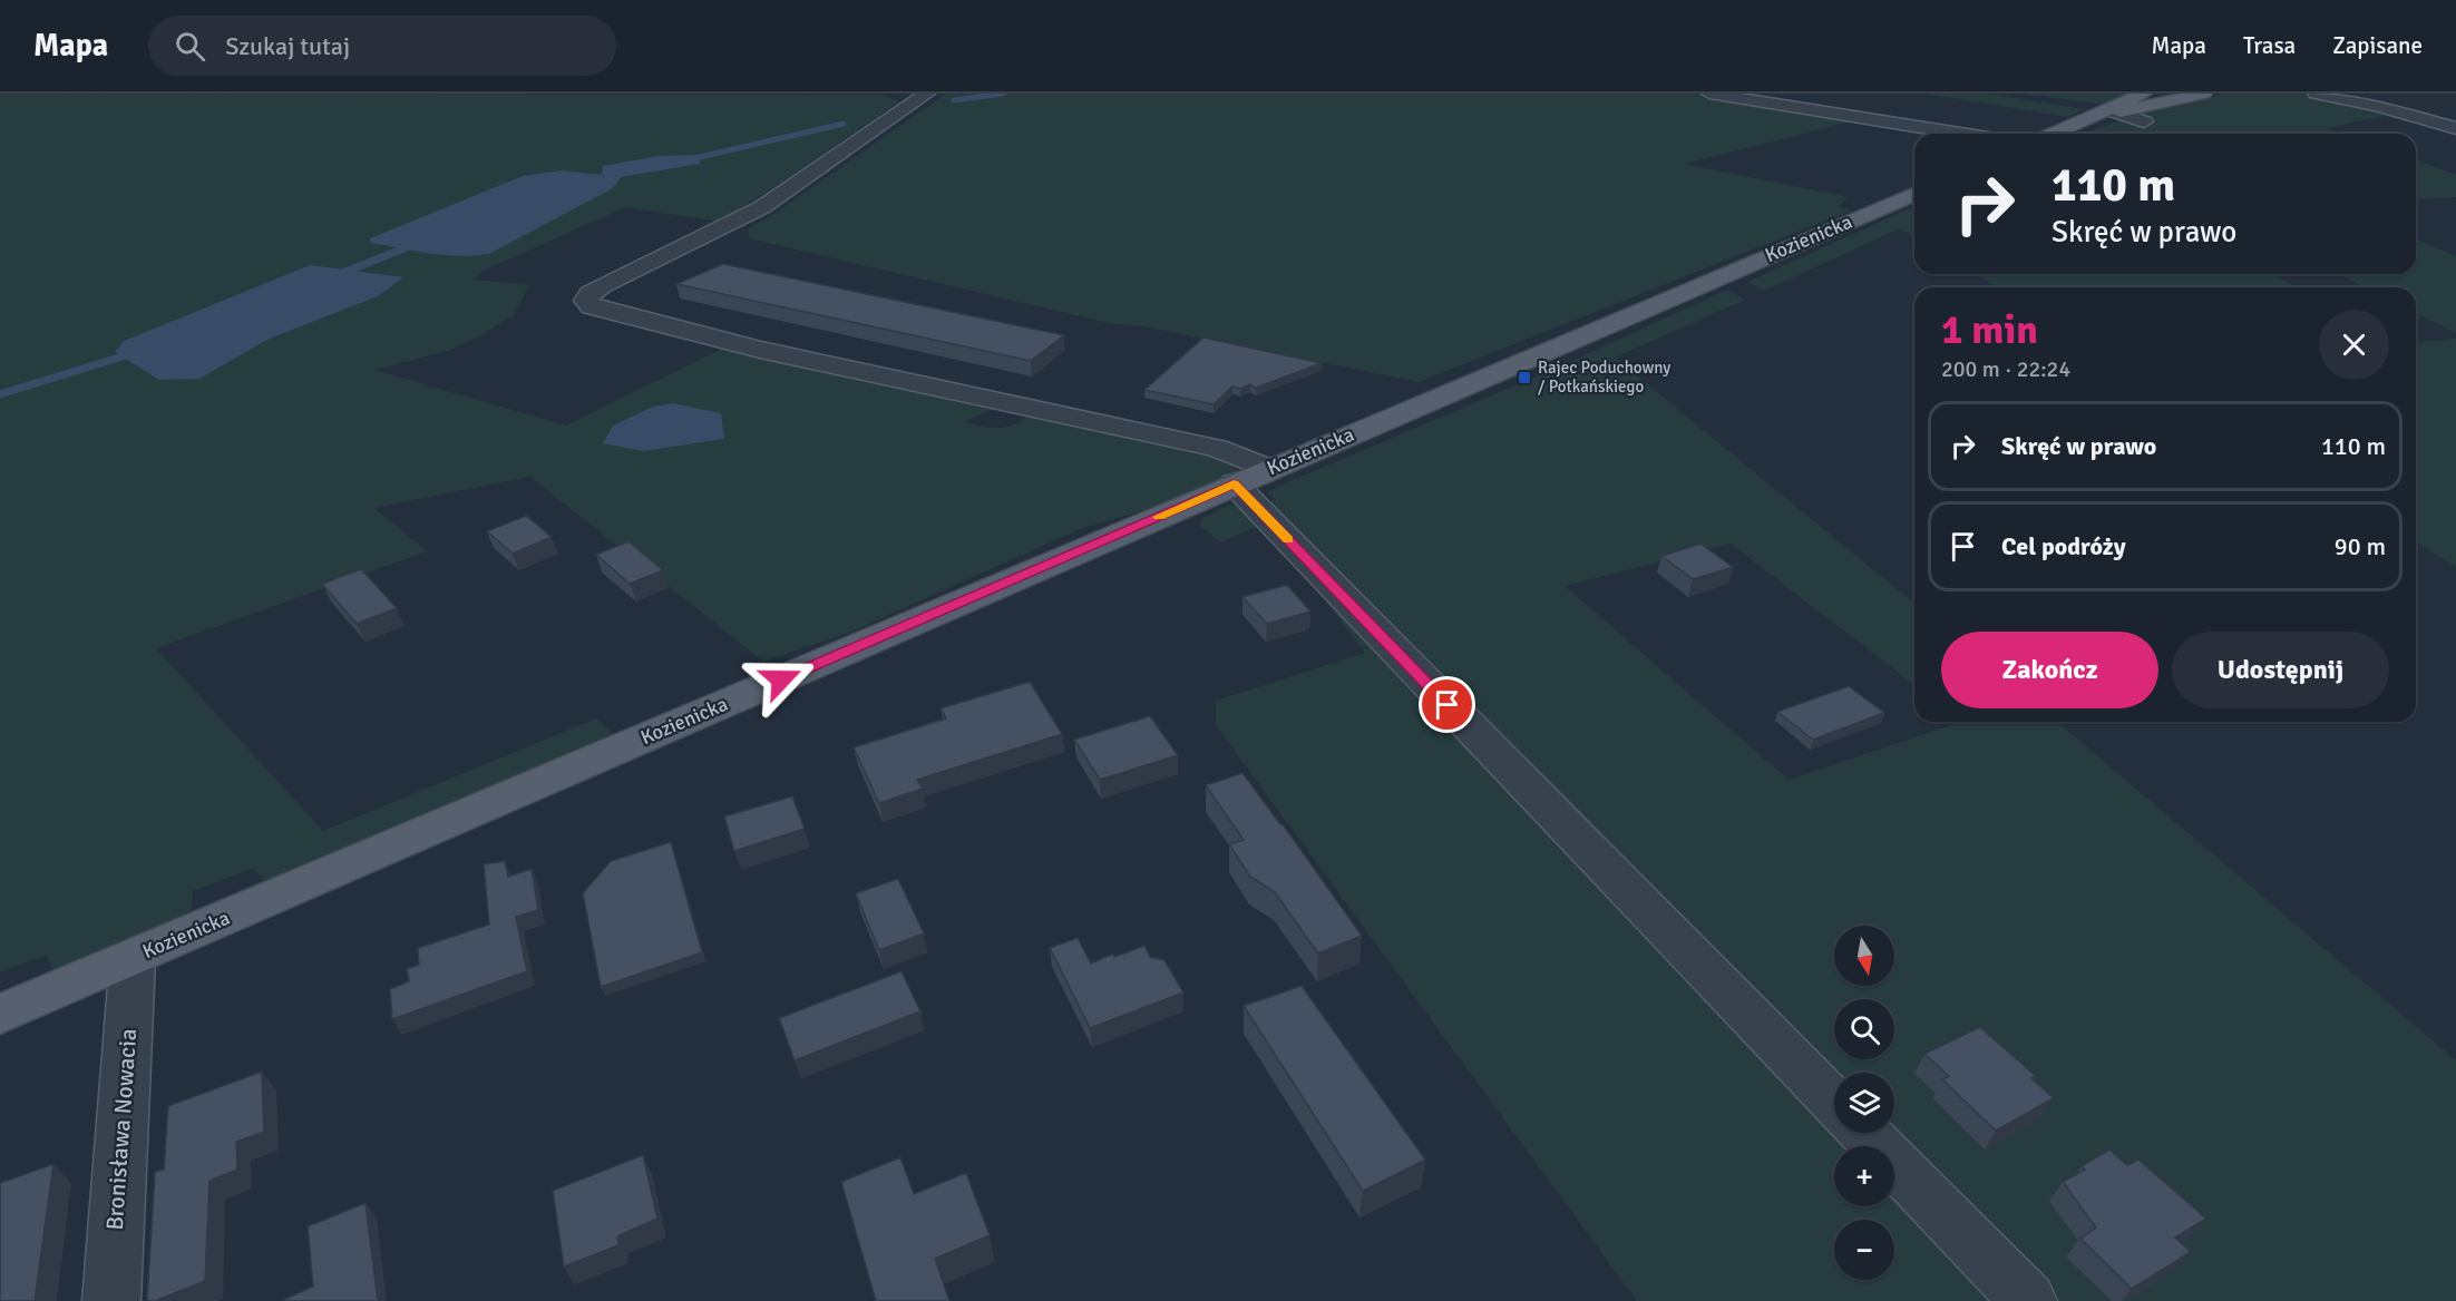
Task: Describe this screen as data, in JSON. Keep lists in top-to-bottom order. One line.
{"streets":{"main road":["Kozienicka"],"street":["Bronisława Nowacia"]},"crossings":[["Kozienicka","Bronisława Nowacia"]],"places":{"transit":["Rajec Poduchowny / Potkańskiego"]},"north":"bottom","page":{"header":"Mapa","search":"Szukaj tutaj","nav":["Mapa","Trasa","Zapisane"],"turn":["110 m","Skręć w prawo"],"heading":["1 min","200 m · 22:24"],"list":[{"name":"Skręć w prawo","value":"110 m"},{"name":"Cel podróży","value":"90 m"}],"buttons":["Zakończ","Udostępnij"],"map_buttons":["+","−"]}}
